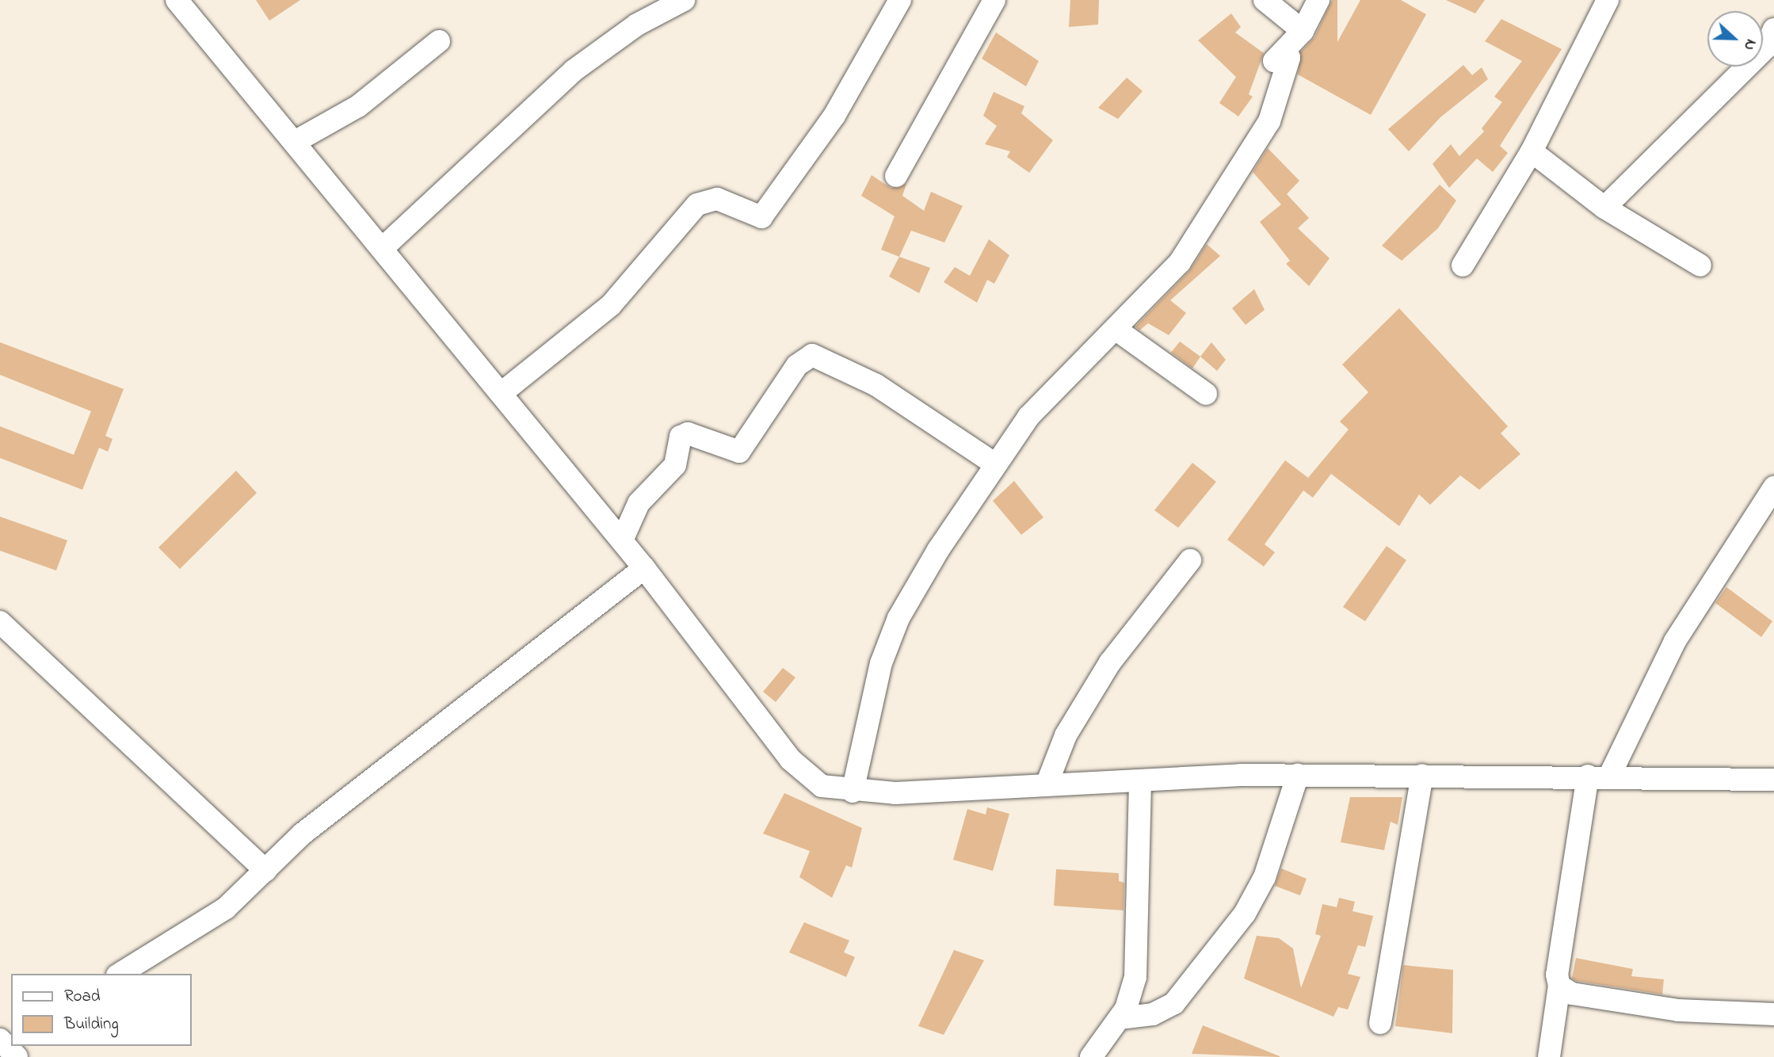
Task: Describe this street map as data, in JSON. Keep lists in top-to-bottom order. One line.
{"legend":["Road","Building"],"north":"right"}
